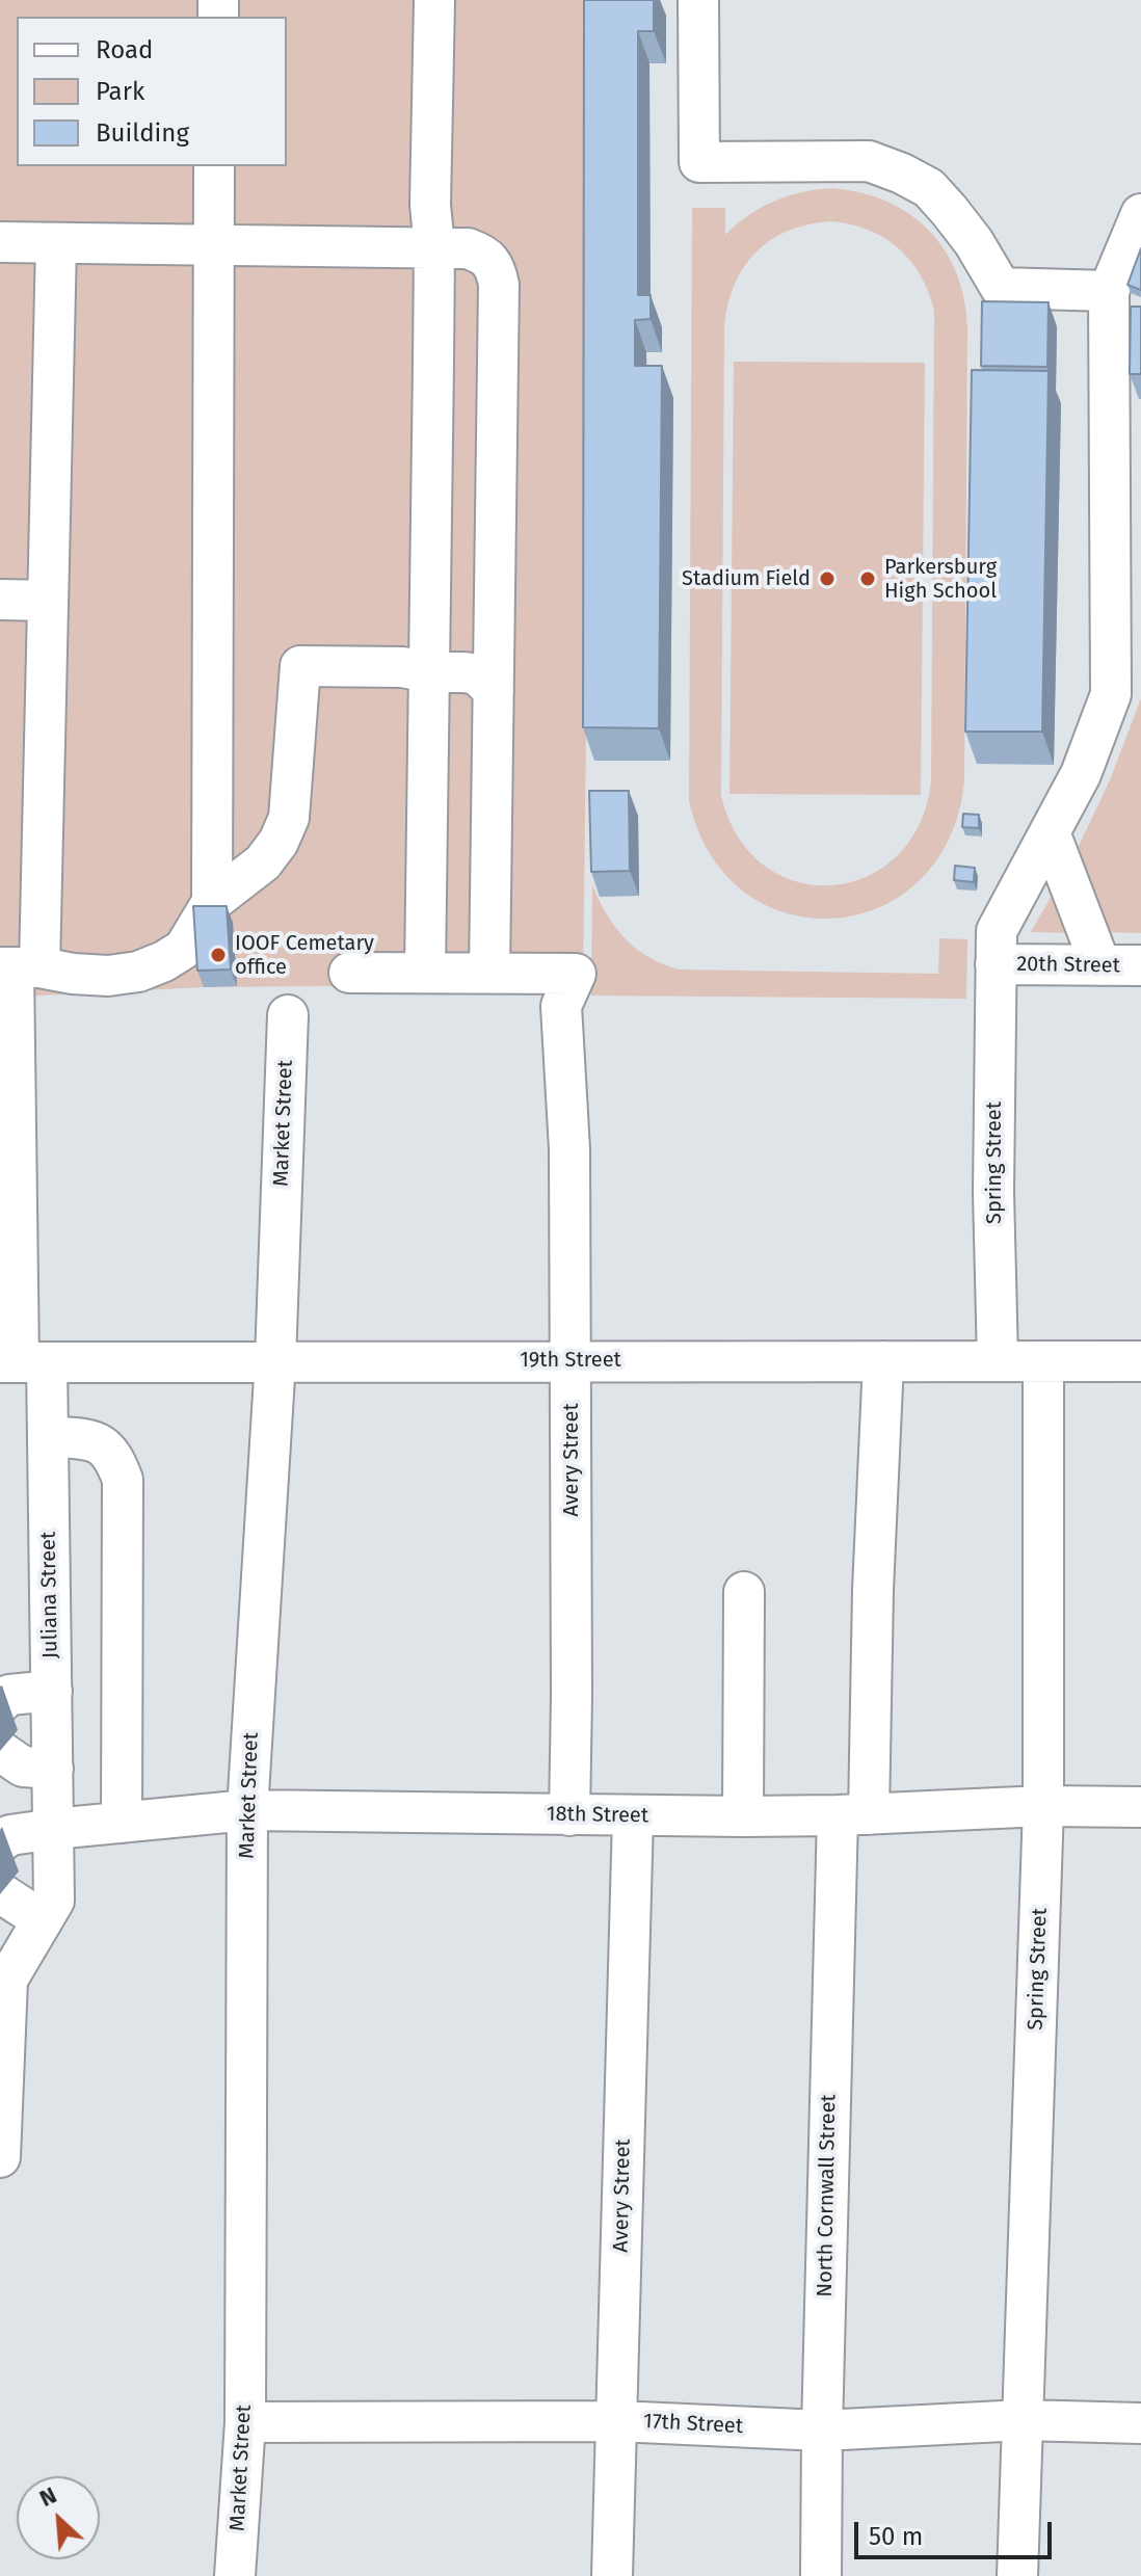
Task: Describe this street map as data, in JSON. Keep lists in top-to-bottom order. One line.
{"streets":{"street":["20th Street","Market Street","Spring Street","19th Street","Avery Street","Juliana Street","18th Street","North Cornwall Street","17th Street"]},"crossings":[["20th Street","Spring Street"],["Market Street","19th Street"],["Market Street","18th Street"],["Market Street","17th Street"],["Spring Street","19th Street"],["Spring Street","18th Street"],["Spring Street","17th Street"],["19th Street","Avery Street"],["19th Street","Juliana Street"],["19th Street","North Cornwall Street"],["Avery Street","18th Street"],["Avery Street","17th Street"],["Juliana Street","18th Street"],["18th Street","North Cornwall Street"],["North Cornwall Street","17th Street"]],"places":["Stadium Field","Parkersburg High School","IOOF Cemetary office"],"legend":["Road","Park","Building"],"scale_bar":"50 m","north":"top left"}
